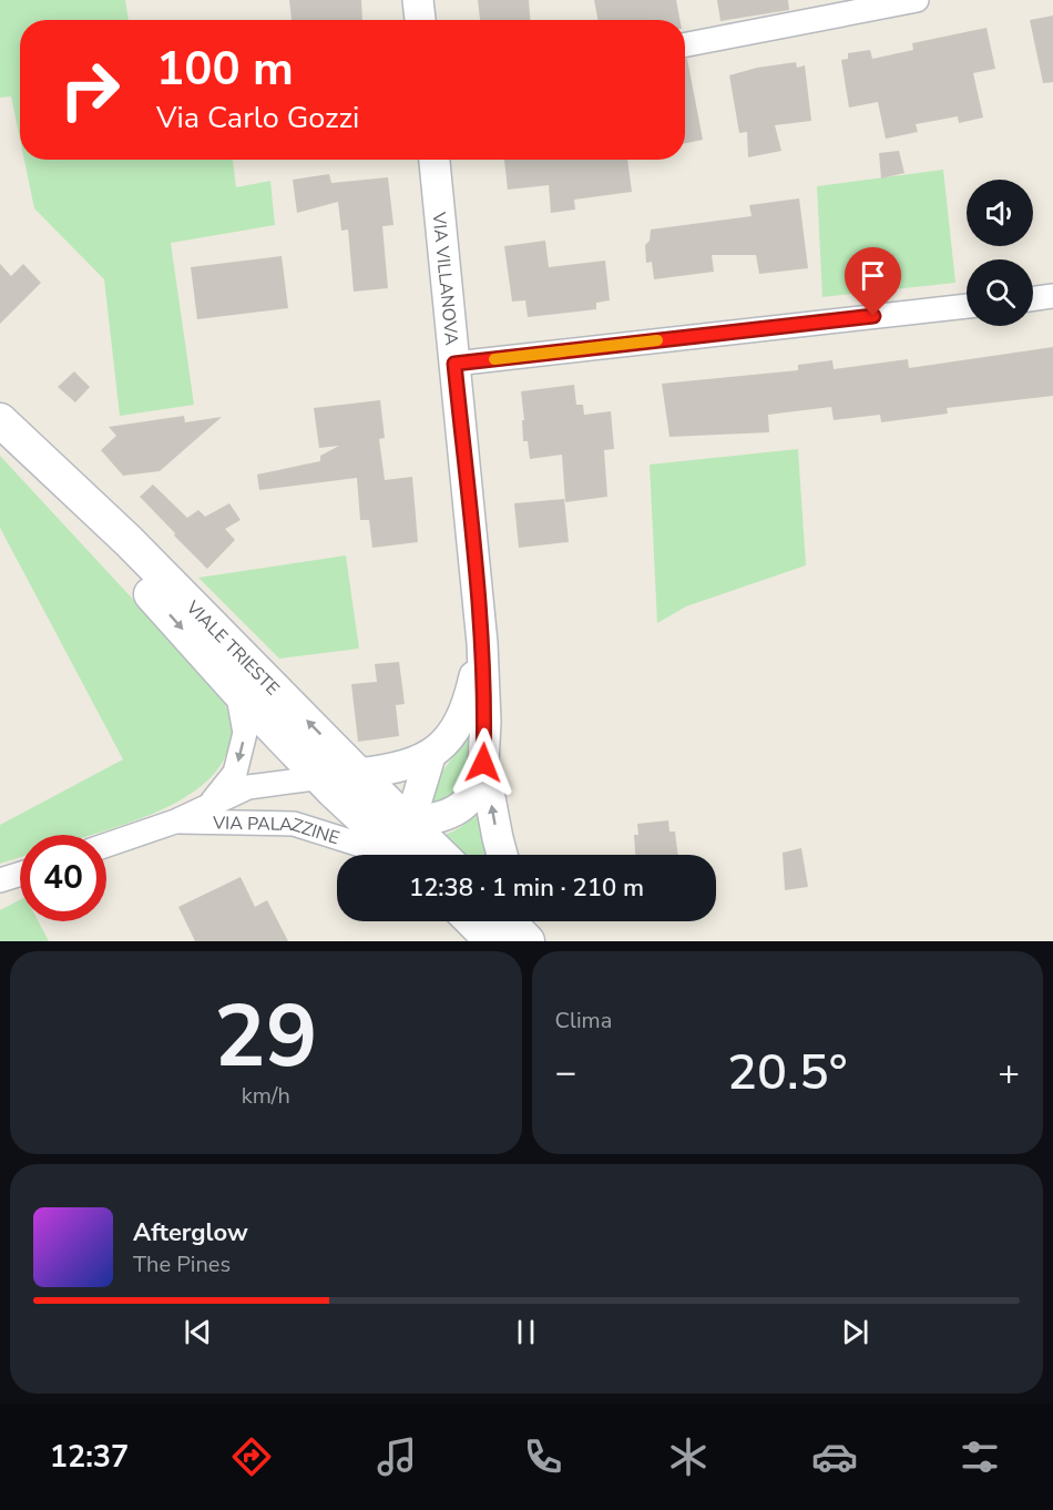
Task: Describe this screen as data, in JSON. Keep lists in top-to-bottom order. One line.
{"streets":{"main road":["VIALE TRIESTE"],"street":["VIA VILLANOVA","VIA PALAZZINE"]},"crossings":[["VIA VILLANOVA","VIALE TRIESTE"],["VIA VILLANOVA","VIA PALAZZINE"],["VIALE TRIESTE","VIA PALAZZINE"]],"page":{"turn":["100 m","Via Carlo Gozzi"],"limit":"40","trip":"12:38 · 1 min · 210 m","tile":[["29","km/h"],"Clima"],"heat":["−","20.5°","+"],"song":["Afterglow","The Pines"],"tabs":"12:37"}}
